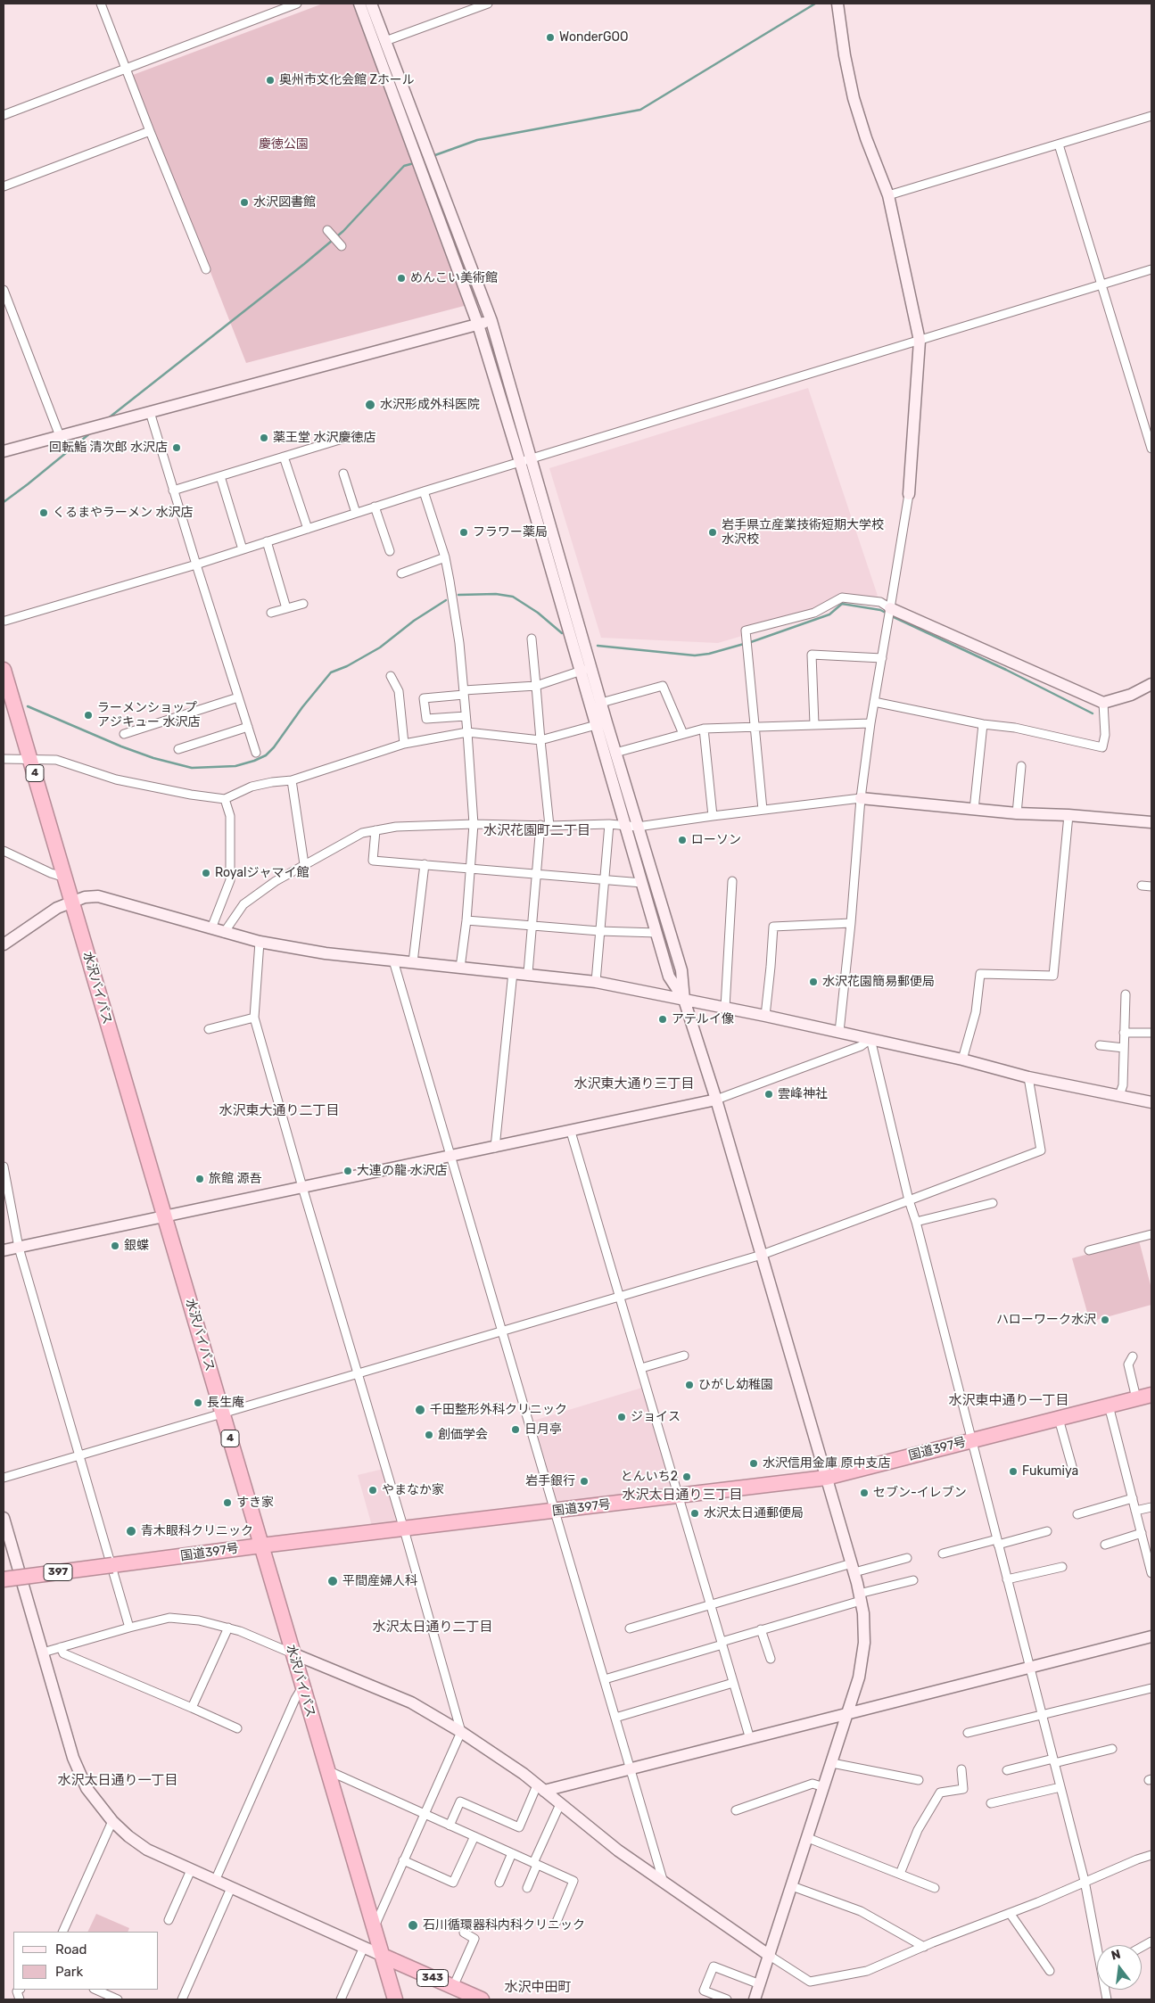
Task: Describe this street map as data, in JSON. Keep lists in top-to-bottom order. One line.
{"streets":{"highway":["4","水沢バイパス","国道397号","397","343"]},"crossings":[["水沢バイパス","国道397号"],["水沢バイパス","343"]],"districts":["水沢花園町二丁目","水沢東大通り三丁目","水沢東大通り二丁目","水沢東中通り一丁目","水沢太日通り三丁目","水沢太日通り二丁目","水沢太日通り一丁目","水沢中田町"],"parks":["慶徳公園"],"places":["WonderGOO","奥州市文化会館 Zホール","水沢図書館","めんこい美術館","水沢形成外科医院","薬王堂 水沢慶徳店","回転鮨 清次郎 水沢店","くるまやラーメン 水沢店","フラワー薬局","岩手県立産業技術短期大学校 水沢校","ラーメンショップ アジキュー 水沢店","ローソン","Royalジャマイ館","水沢花園簡易郵便局","アテルイ像","雲峰神社","大連の龍 水沢店","旅館 源吾","銀蝶","ハローワーク水沢","ひがし幼稚園","長生庵","千田整形外科クリニック","ジョイス","日月亭","創価学会","水沢信用金庫 原中支店","Fukumiya","とんいち2","岩手銀行","やまなか家","セブン-イレブン","すき家","水沢太日通郵便局","青木眼科クリニック","平間産婦人科","石川循環器科内科クリニック"],"legend":["Road","Park"],"north":"top"}
